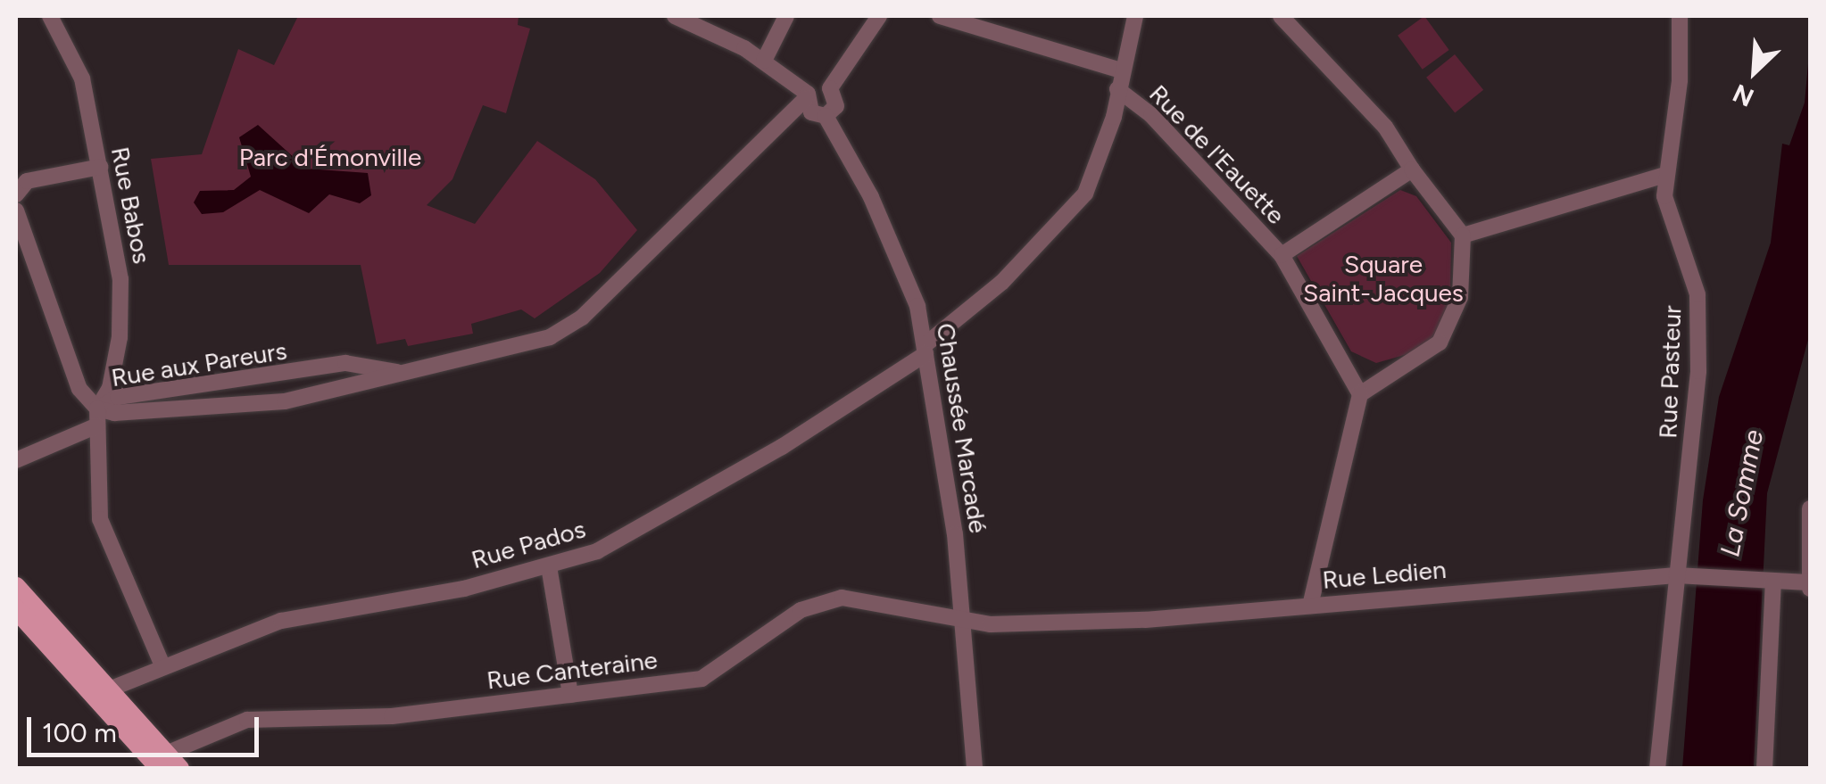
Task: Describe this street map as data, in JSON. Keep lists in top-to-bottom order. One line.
{"streets":{"street":["Rue de l'Eauette","Rue Babos","Rue aux Pareurs","Rue Pasteur","Chaussée Marcadé","Rue Pados","Rue Ledien","Rue Canteraine"]},"crossings":[["Rue de l'Eauette","Rue Pados"],["Rue Babos","Rue aux Pareurs"],["Rue aux Pareurs","Chaussée Marcadé"],["Rue Pasteur","Rue Ledien"],["Chaussée Marcadé","Rue Pados"],["Chaussée Marcadé","Rue Ledien"],["Chaussée Marcadé","Rue Canteraine"],["Rue Ledien","Rue Canteraine"]],"water":["La Somme"],"parks":["Parc d'Émonville","Square Saint-Jacques"],"scale_bar":"100 m","north":"bottom left"}
